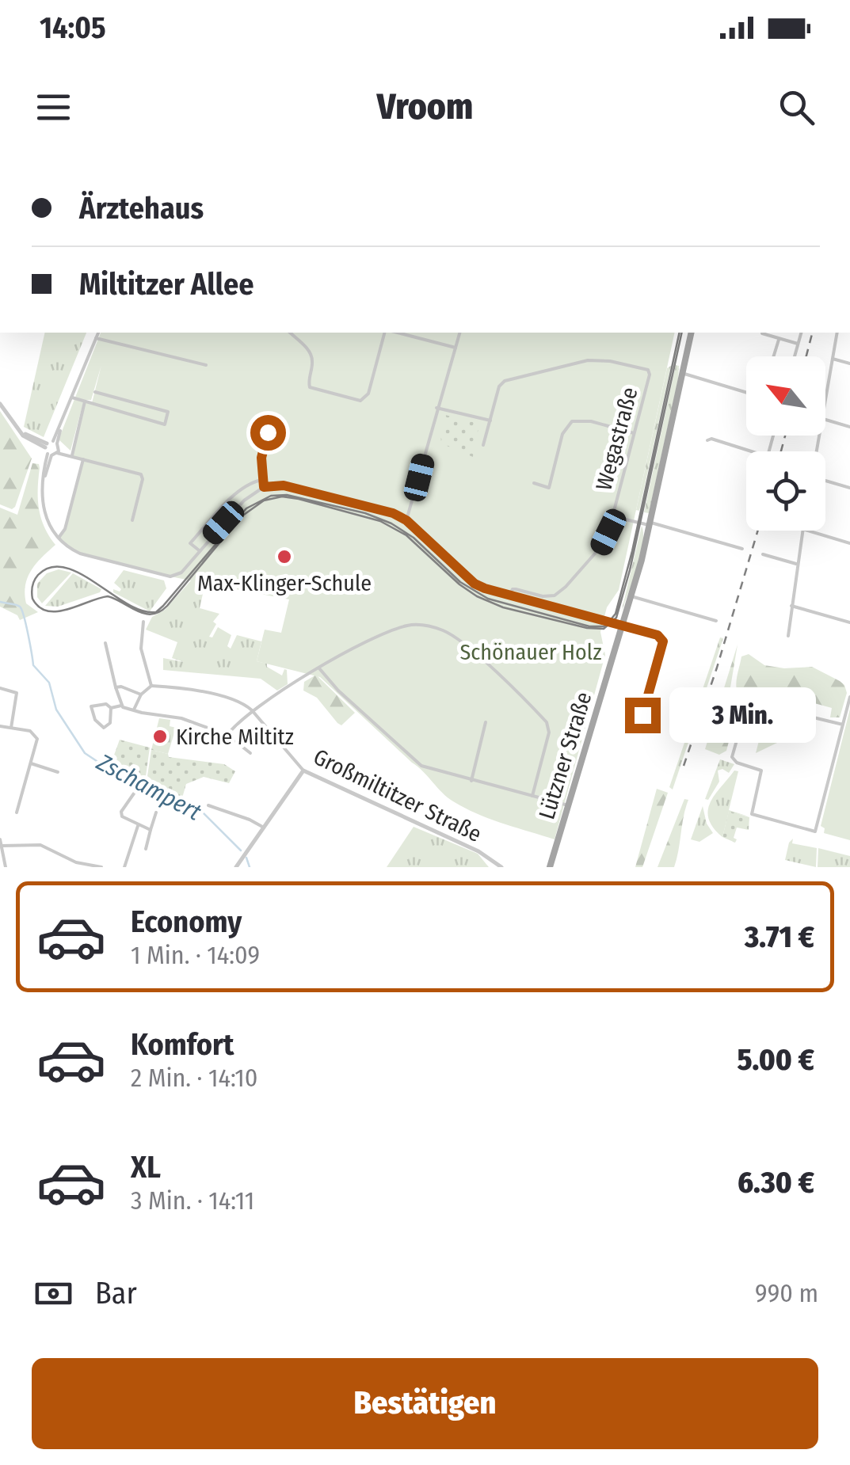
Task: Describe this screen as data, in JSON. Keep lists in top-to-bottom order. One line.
{"streets":{"main road":["Lützner Straße"],"street":["Wegastraße","Großmiltitzer Straße"]},"crossings":[["Wegastraße","Lützner Straße"]],"water":["Zschampert"],"parks":["Schönauer Holz"],"places":["Max-Klinger-Schule","Kirche Miltitz"],"north":"top left","page":{"status":"14:05","header":"Vroom","banner":["Ärztehaus","Miltitzer Allee"],"bubble":"3 Min.","list":[{"name":"Economy","note":"1 Min. · 14:09","value":"3.71 €"},{"name":"Komfort","note":"2 Min. · 14:10","value":"5.00 €"},{"name":"XL","note":"3 Min. · 14:11","value":"6.30 €"}],"pay":["Bar","990 m"],"buttons":"Bestätigen"}}
